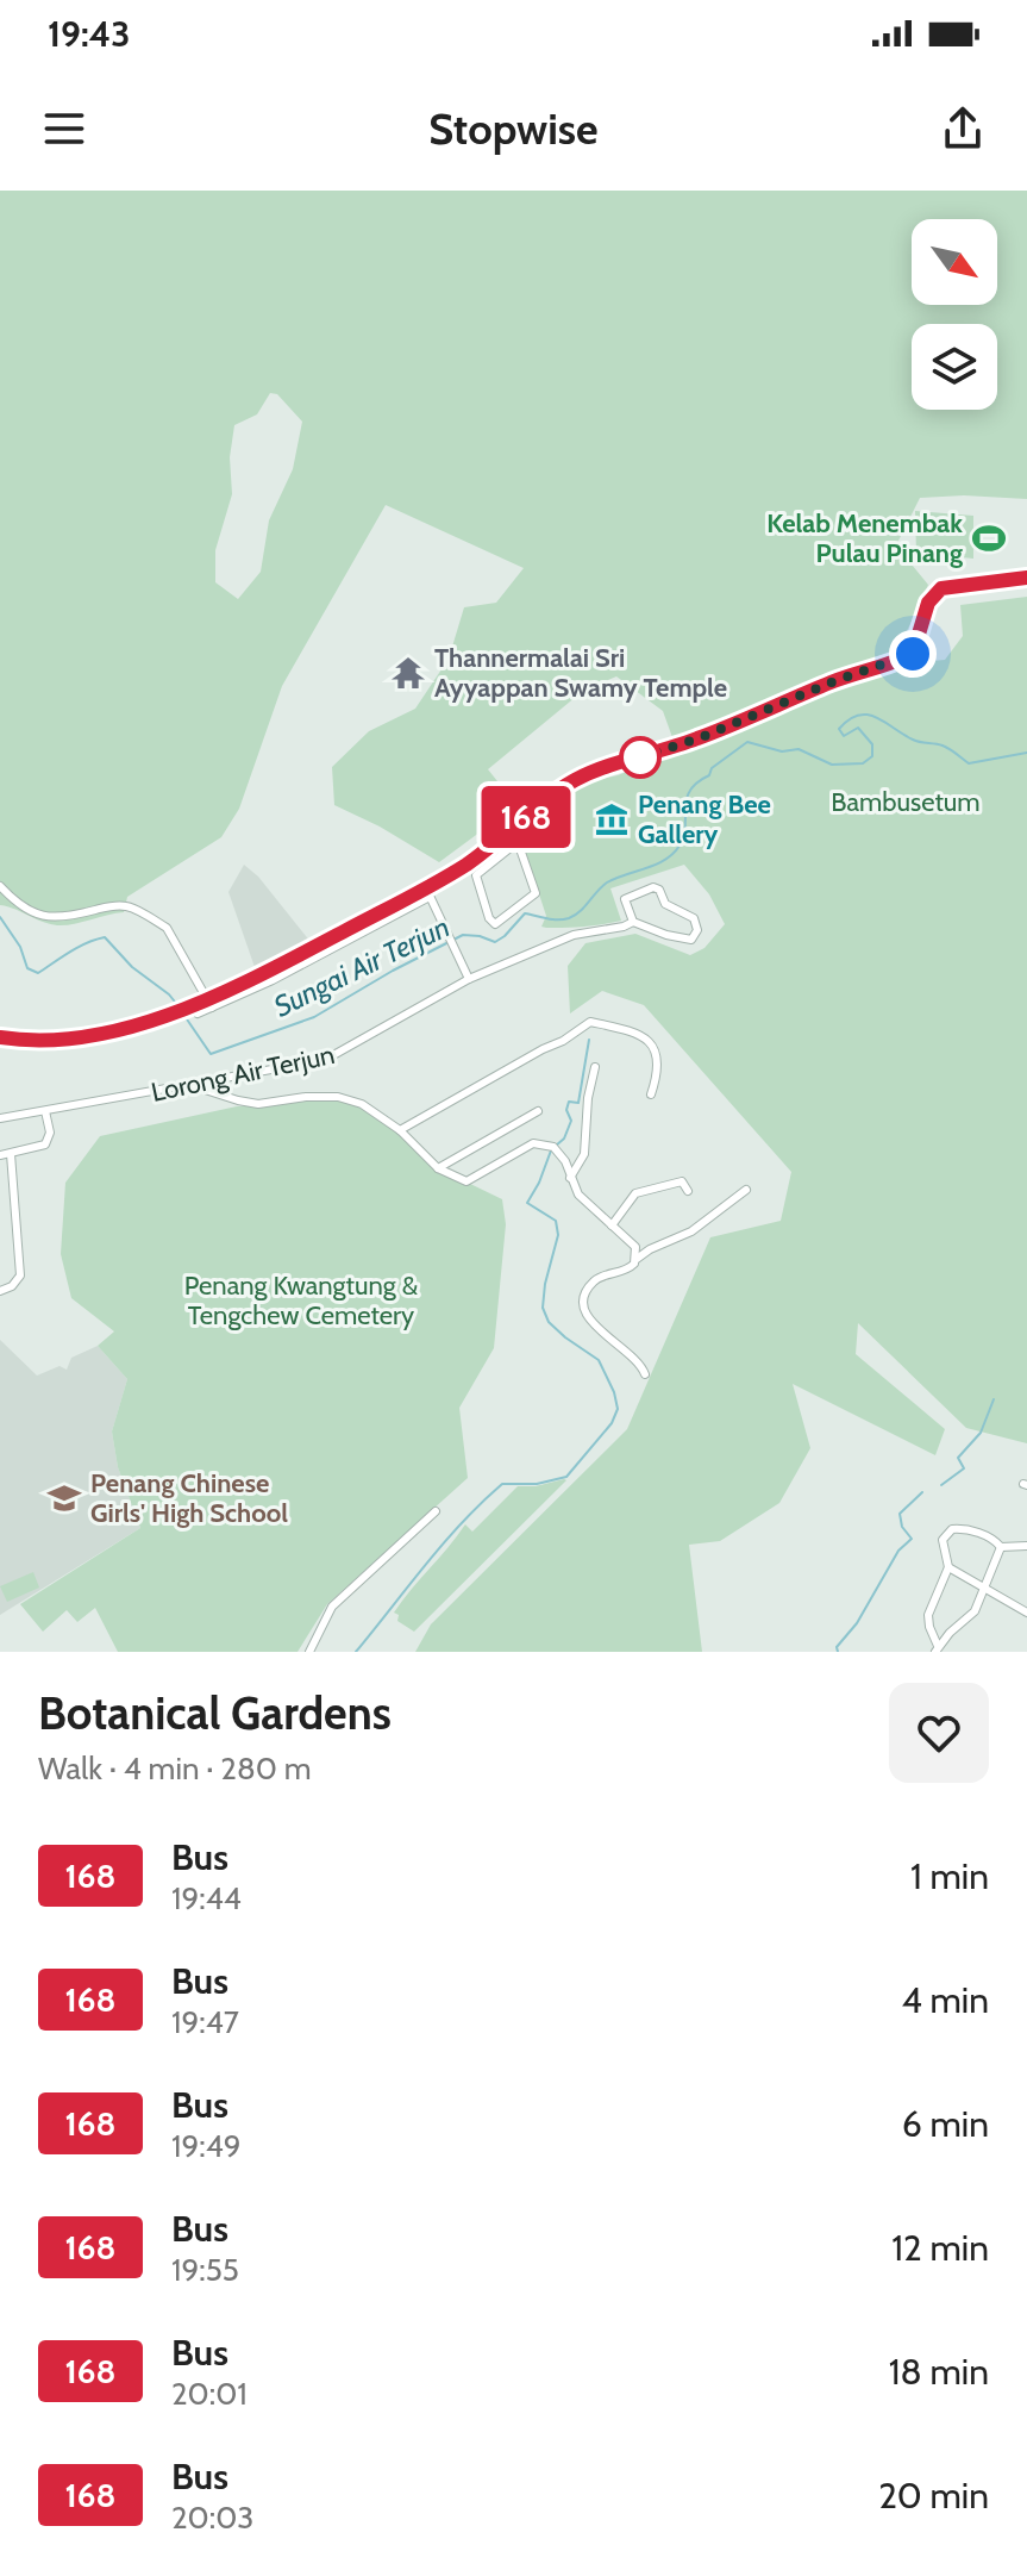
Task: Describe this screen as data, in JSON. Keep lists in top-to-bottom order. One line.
{"streets":{"street":["Lorong Air Terjun"]},"water":["Sungai Air Terjun"],"parks":["Bambusetum","Penang Kwangtung & Tengchew Cemetery"],"places":{"sports":["Kelab Menembak Pulau Pinang"],"temple":["Thannermalai Sri Ayyappan Swamy Temple"],"museum":["Penang Bee Gallery"],"school or university":["Penang Chinese Girls' High School"]},"lines":["bus line 168"],"north":"bottom right","page":{"status":"19:43","header":"Stopwise","on_map":"168","heading":["Botanical Gardens","Walk · 4 min · 280 m"],"list":[{"mark":"168","name":"Bus","note":"19:44","value":"1 min"},{"mark":"168","name":"Bus","note":"19:47","value":"4 min"},{"mark":"168","name":"Bus","note":"19:49","value":"6 min"},{"mark":"168","name":"Bus","note":"19:55","value":"12 min"},{"mark":"168","name":"Bus","note":"20:01","value":"18 min"},{"mark":"168","name":"Bus","note":"20:03","value":"20 min"}]}}
